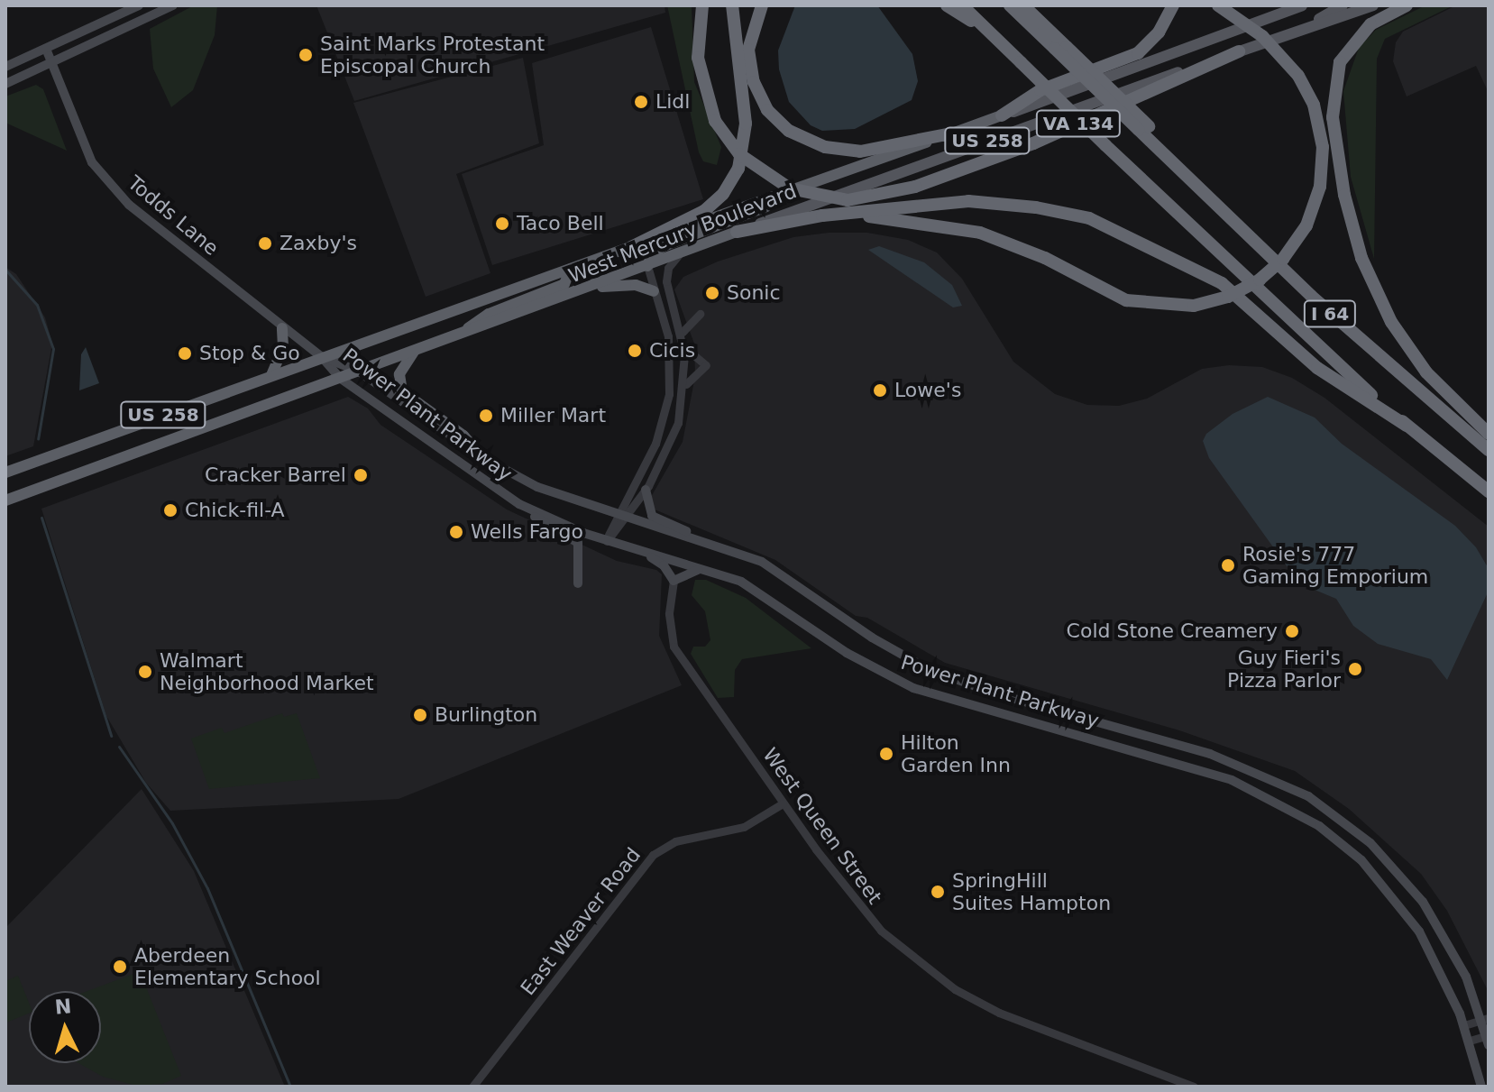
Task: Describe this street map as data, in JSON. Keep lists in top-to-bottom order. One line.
{"streets":{"highway":["VA 134","US 258","West Mercury Boulevard","I 64"],"main road":["Todds Lane","Power Plant Parkway"],"street":["West Queen Street","East Weaver Road"]},"crossings":[["VA 134","West Mercury Boulevard"],["Todds Lane","West Mercury Boulevard"],["Todds Lane","Power Plant Parkway"],["West Mercury Boulevard","Power Plant Parkway"],["West Queen Street","East Weaver Road"]],"places":["Saint Marks Protestant Episcopal Church","Lidl","Taco Bell","Zaxby's","Sonic","Cicis","Stop & Go","Lowe's","Miller Mart","Cracker Barrel","Chick-fil-A","Wells Fargo","Rosie's 777 Gaming Emporium","Cold Stone Creamery","Guy Fieri's Pizza Parlor","Walmart Neighborhood Market","Burlington","Hilton Garden Inn","SpringHill Suites Hampton","Aberdeen Elementary School"],"north":"top"}
